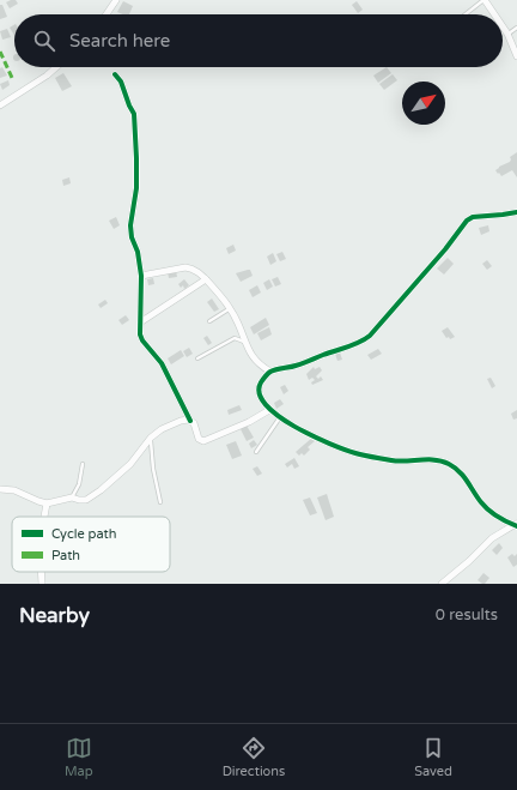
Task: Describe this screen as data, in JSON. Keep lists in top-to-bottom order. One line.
{"legend":["Cycle path","Path"],"north":"top right","page":{"search":"Search here","heading":["Nearby","0 results"],"nav":["Map","Directions","Saved"]}}
